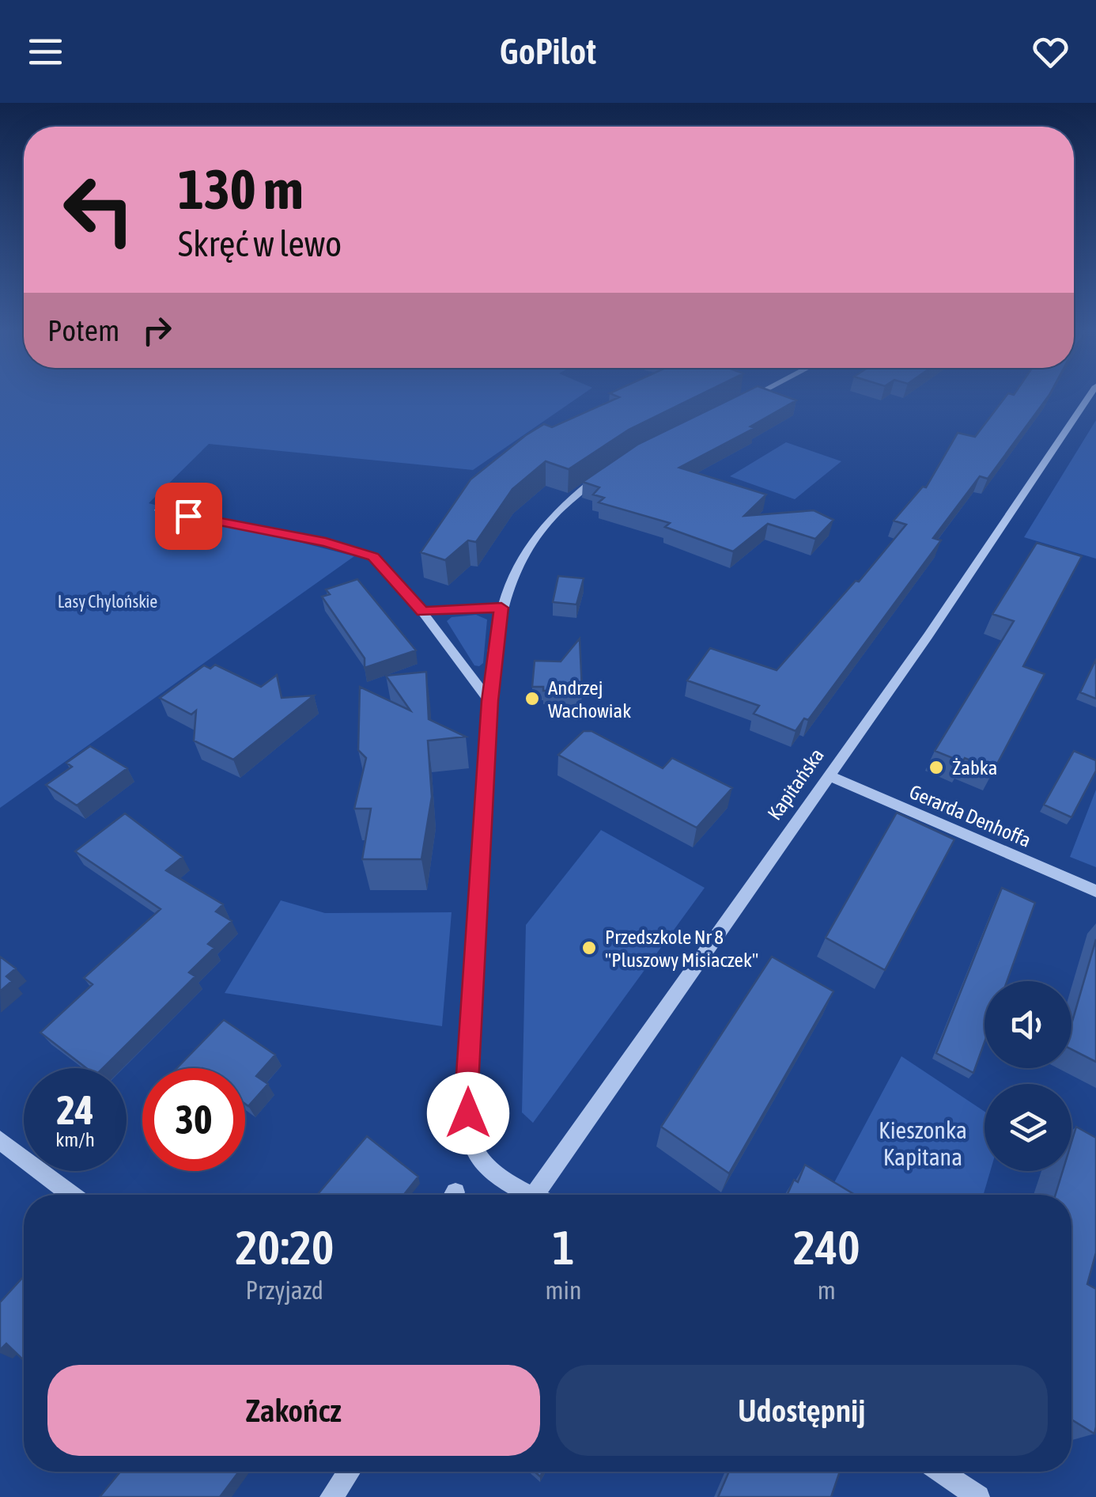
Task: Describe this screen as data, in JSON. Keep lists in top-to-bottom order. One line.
{"streets":{"street":["Kapitańska","Gerarda Denhoffa"]},"crossings":[["Kapitańska","Gerarda Denhoffa"]],"parks":["Lasy Chylońskie","Kieszonka Kapitana"],"places":["Andrzej Wachowiak","Żabka","Przedszkole Nr 8 \"Pluszowy Misiaczek\""],"page":{"header":"GoPilot","turn":["130 m","Skręć w lewo"],"then":"Potem","speed":"24 km/h","limit":"30","eta":["20:20","Przyjazd","1","min","240","m"],"buttons":["Zakończ","Udostępnij"]}}
